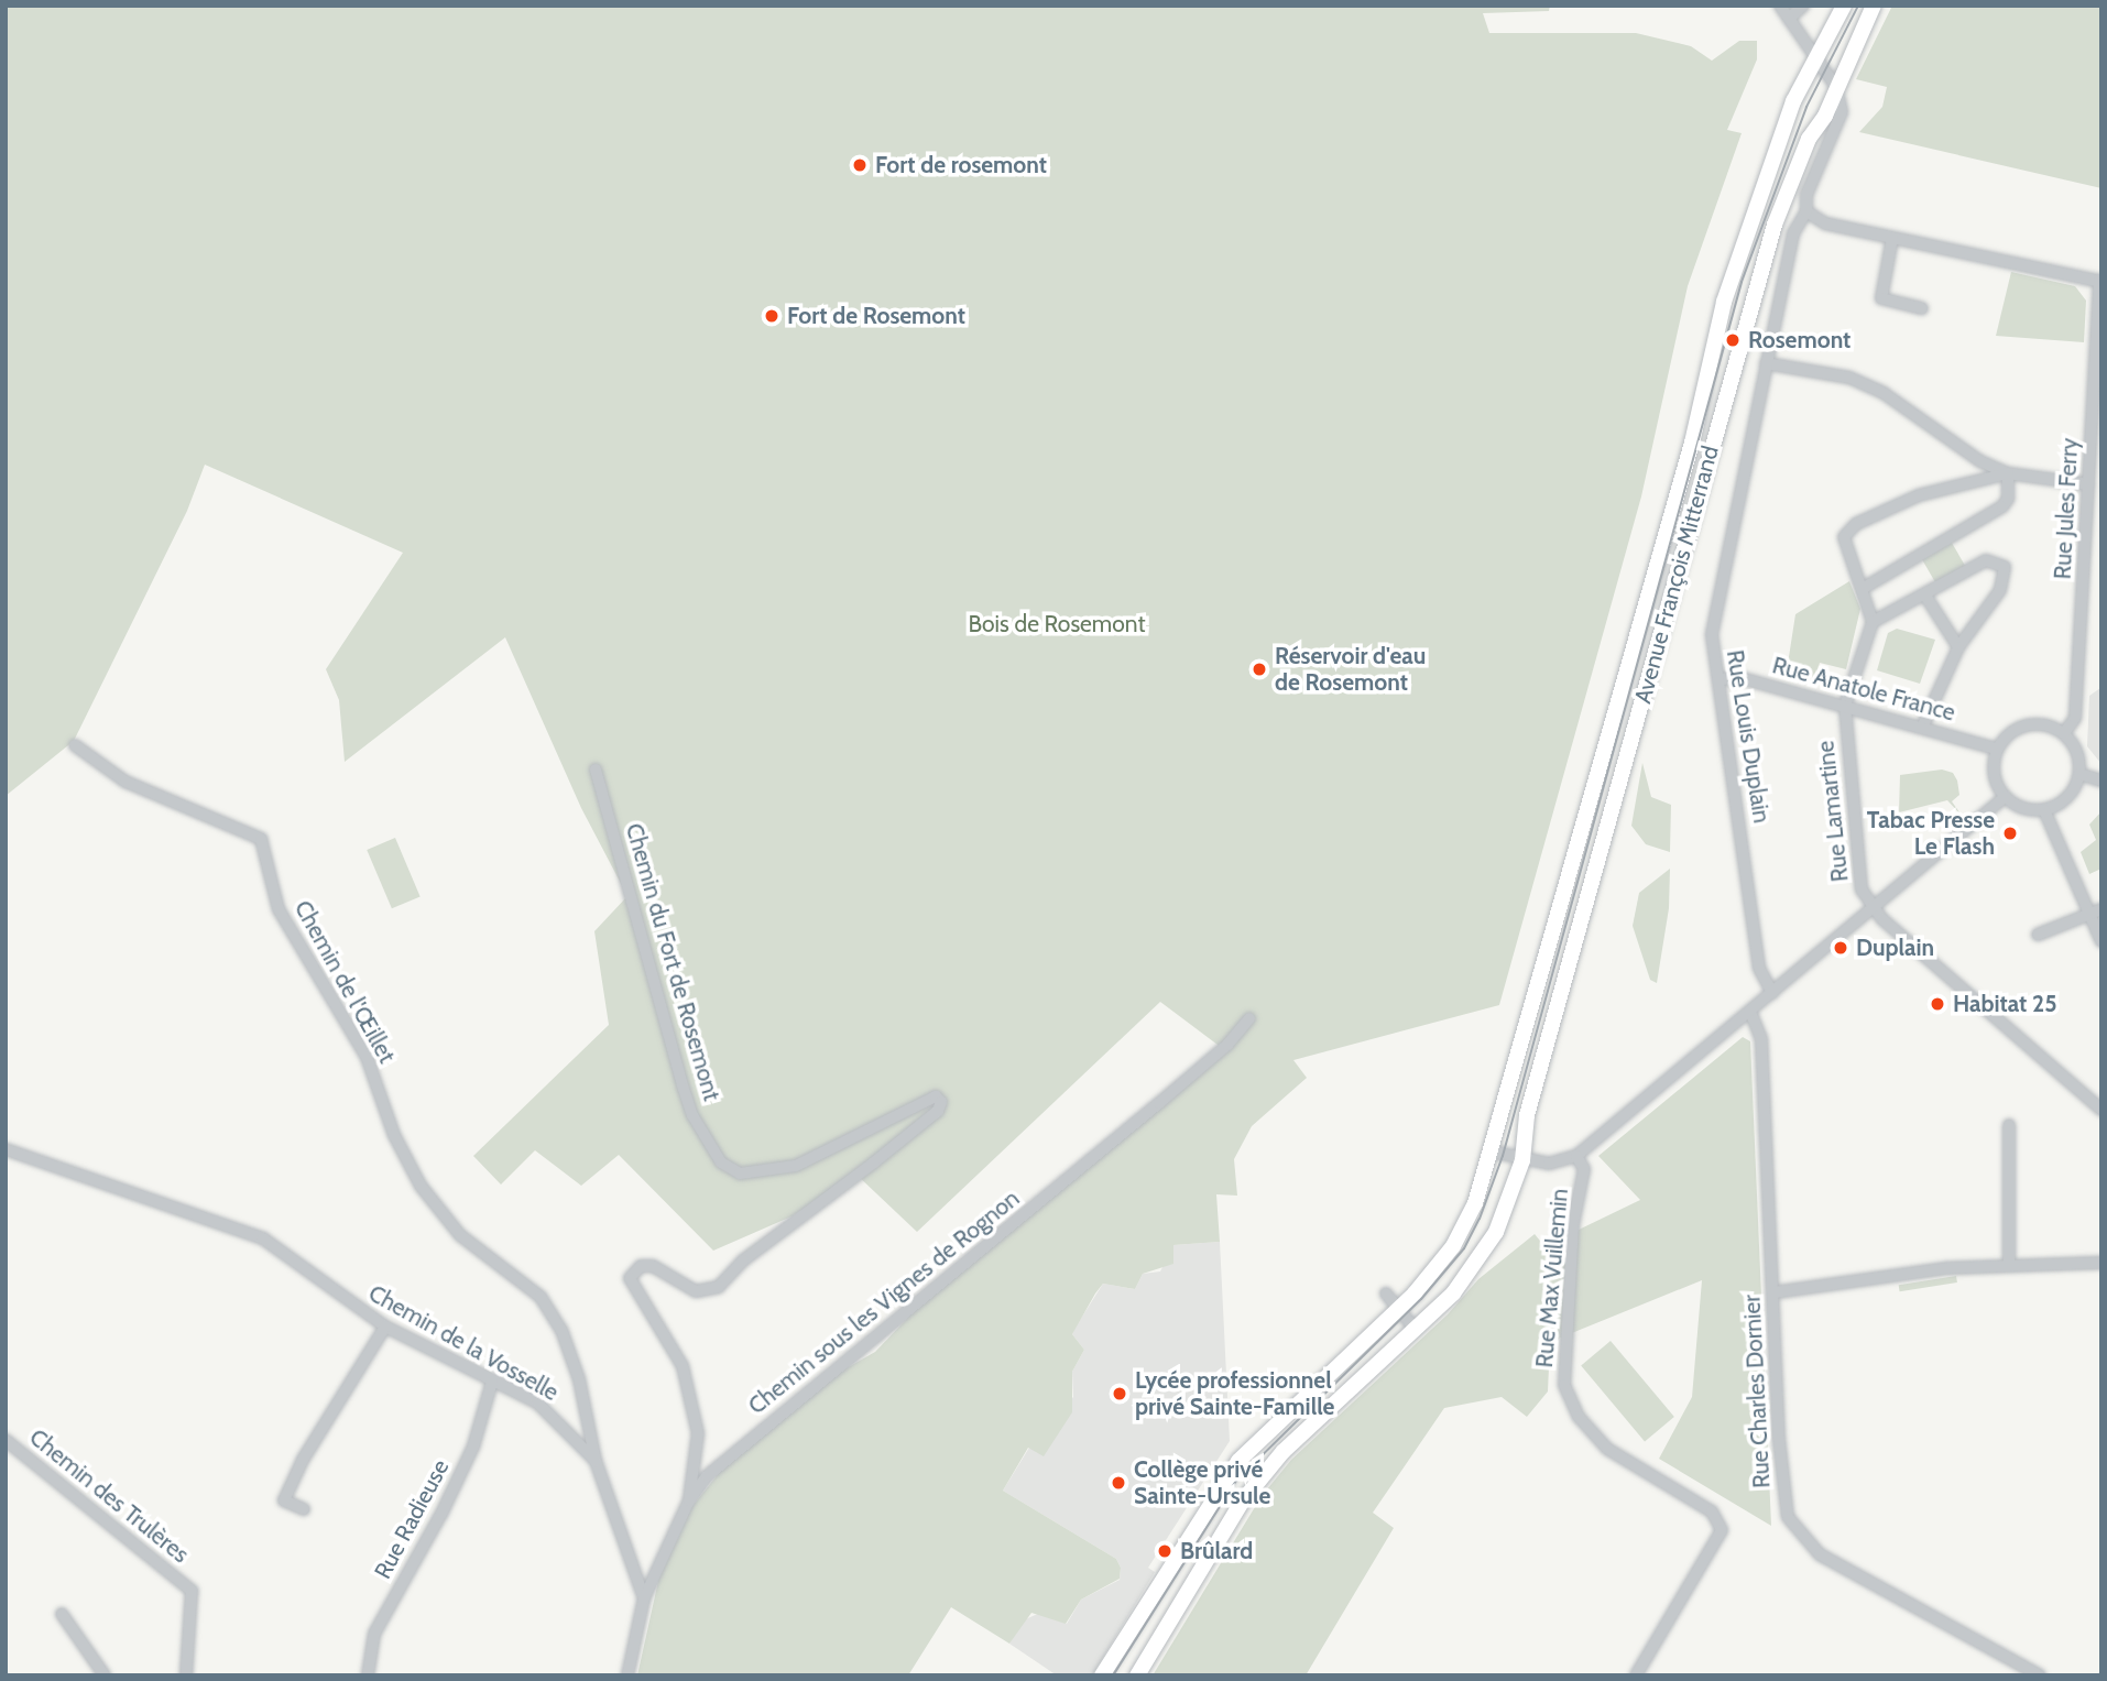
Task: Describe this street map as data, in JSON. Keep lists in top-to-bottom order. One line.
{"streets":{"main road":["Avenue François Mitterrand"],"street":["Rue Jules Ferry","Rue Anatole France","Rue Louis Duplain","Rue Lamartine","Chemin du Fort de Rosemont","Chemin de l'Œillet","Rue Max Vuillemin","Chemin sous les Vignes de Rognon","Chemin de la Vosselle","Rue Charles Dornier","Chemin des Trulères","Rue Radieuse"]},"crossings":[["Rue Jules Ferry","Rue Anatole France"],["Avenue François Mitterrand","Rue Louis Duplain"],["Rue Anatole France","Rue Louis Duplain"],["Rue Anatole France","Rue Lamartine"],["Chemin du Fort de Rosemont","Chemin sous les Vignes de Rognon"],["Chemin de l'Œillet","Chemin sous les Vignes de Rognon"],["Chemin de l'Œillet","Chemin de la Vosselle"],["Chemin de la Vosselle","Rue Radieuse"]],"parks":["Bois de Rosemont"],"places":["Fort de rosemont","Fort de Rosemont","Rosemont","Réservoir d'eau de Rosemont","Tabac Presse Le Flash","Duplain","Habitat 25","Lycée professionnel privé Sainte-Famille","Collège privé Sainte-Ursule","Brûlard"]}
